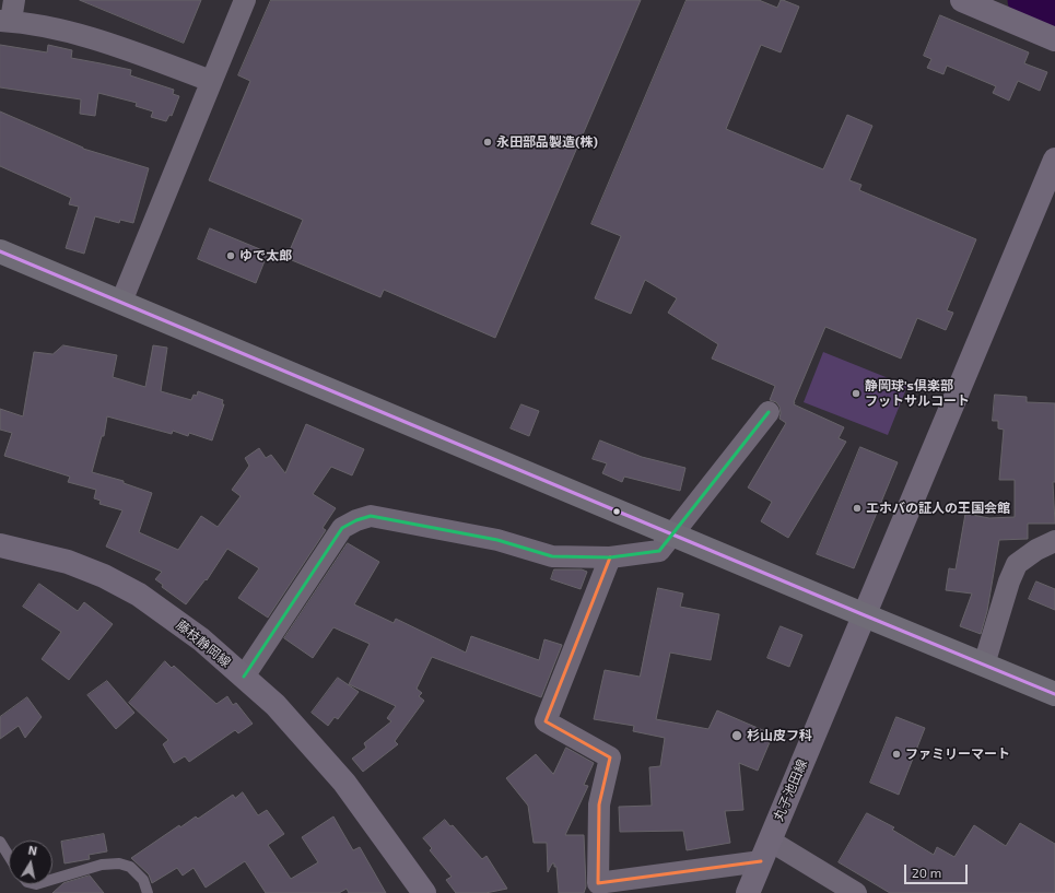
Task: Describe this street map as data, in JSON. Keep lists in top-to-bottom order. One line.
{"streets":{"street":["藤枝静岡線","丸子池田線"]},"places":["永田部品製造(株)","ゆで太郎","静岡球's倶楽部 フットサルコート","エホバの証人の王国会館","杉山皮フ科","ファミリーマート"],"scale_bar":"20 m","north":"top"}
